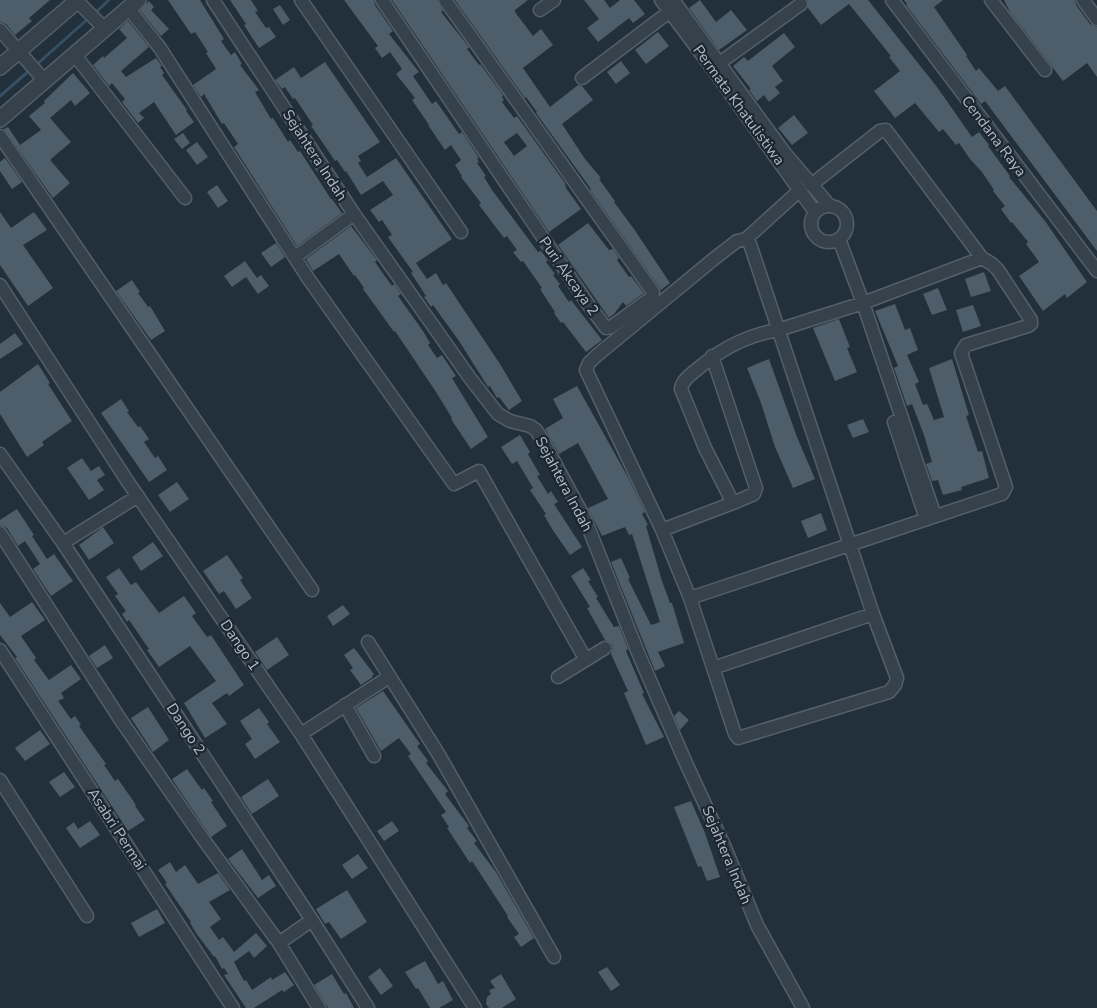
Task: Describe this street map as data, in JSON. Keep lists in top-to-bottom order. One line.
{"streets":{"street":["Permata Khatulistiwa","Cendana Raya","Sejahtera Indah","Puri Akcaya 2","Dango 1","Dango 2","Asabri Permai"]}}
